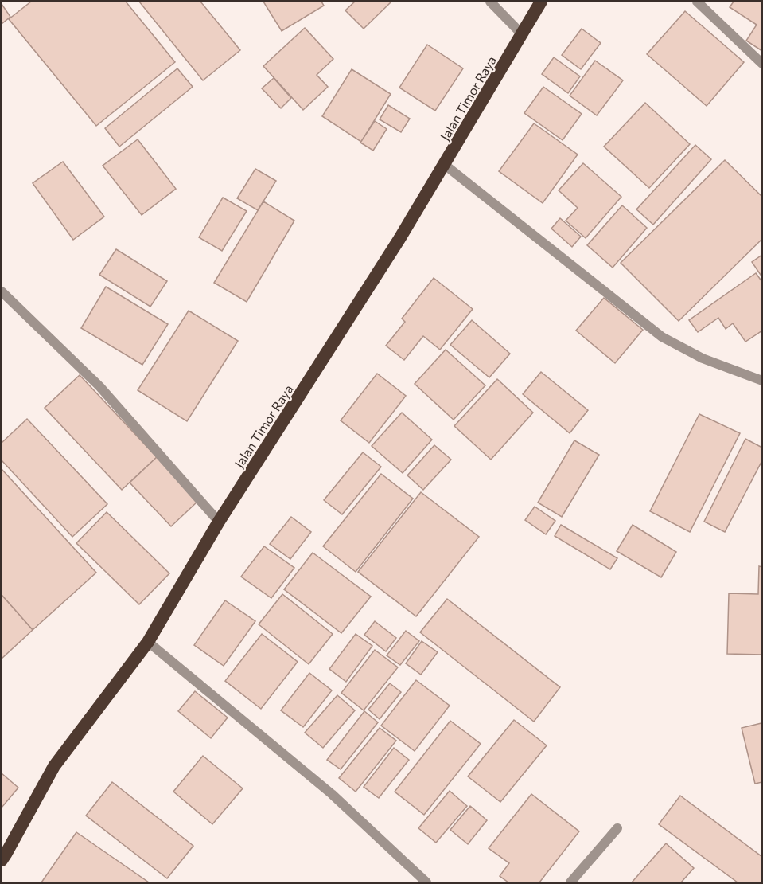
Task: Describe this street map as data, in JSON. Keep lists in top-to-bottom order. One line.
{"streets":{"highway":["Jalan Timor Raya"]}}
